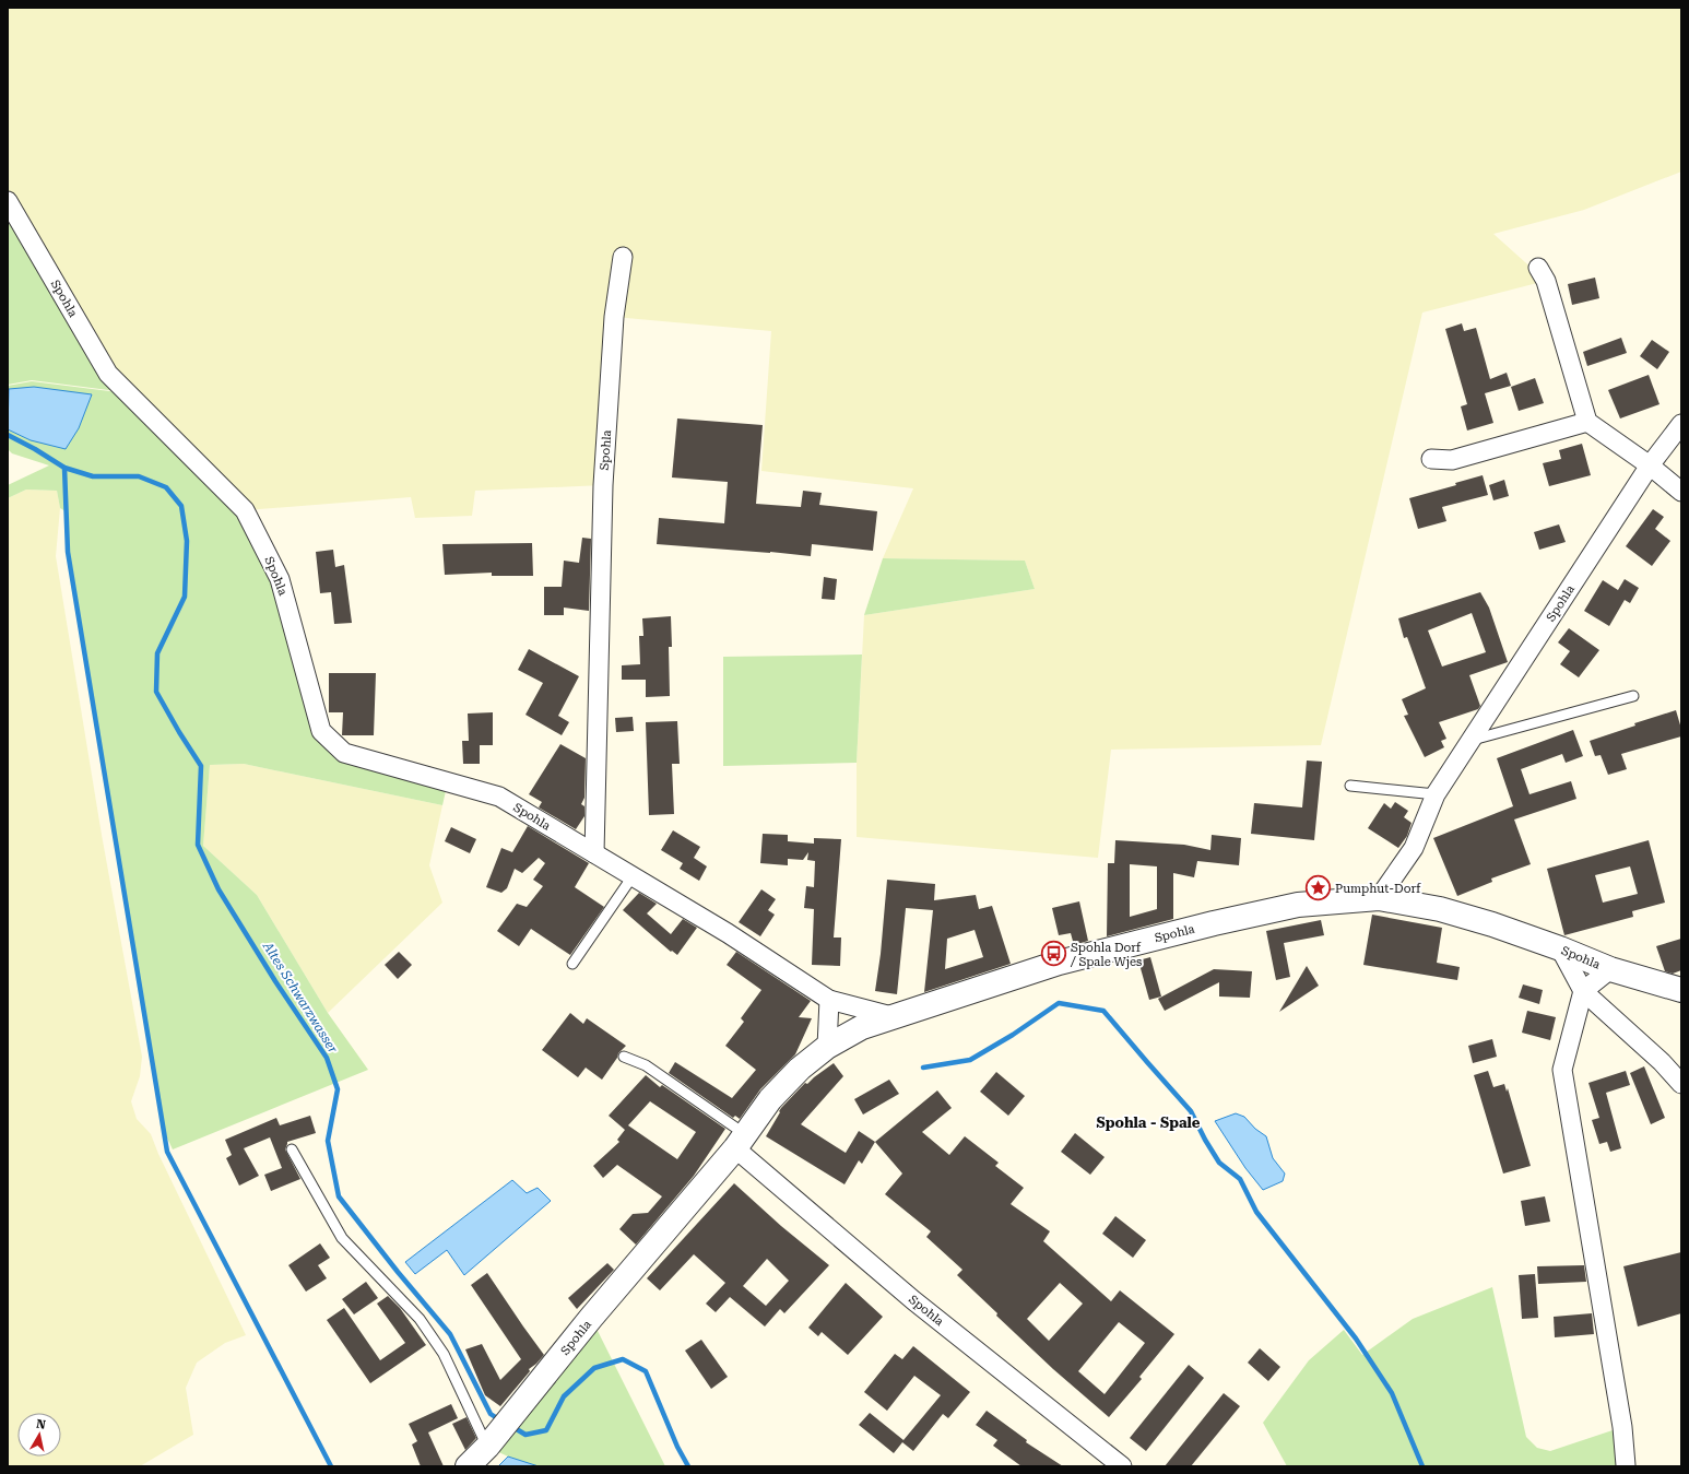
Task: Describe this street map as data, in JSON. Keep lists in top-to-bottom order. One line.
{"streets":{"street":["Spohla"]},"districts":["Spohla - Spale"],"water":["Altes Schwarzwasser"],"places":{"place":["Pumphut-Dorf"],"bus stop":["Spohla Dorf / Spale Wjes"]},"north":"top"}
